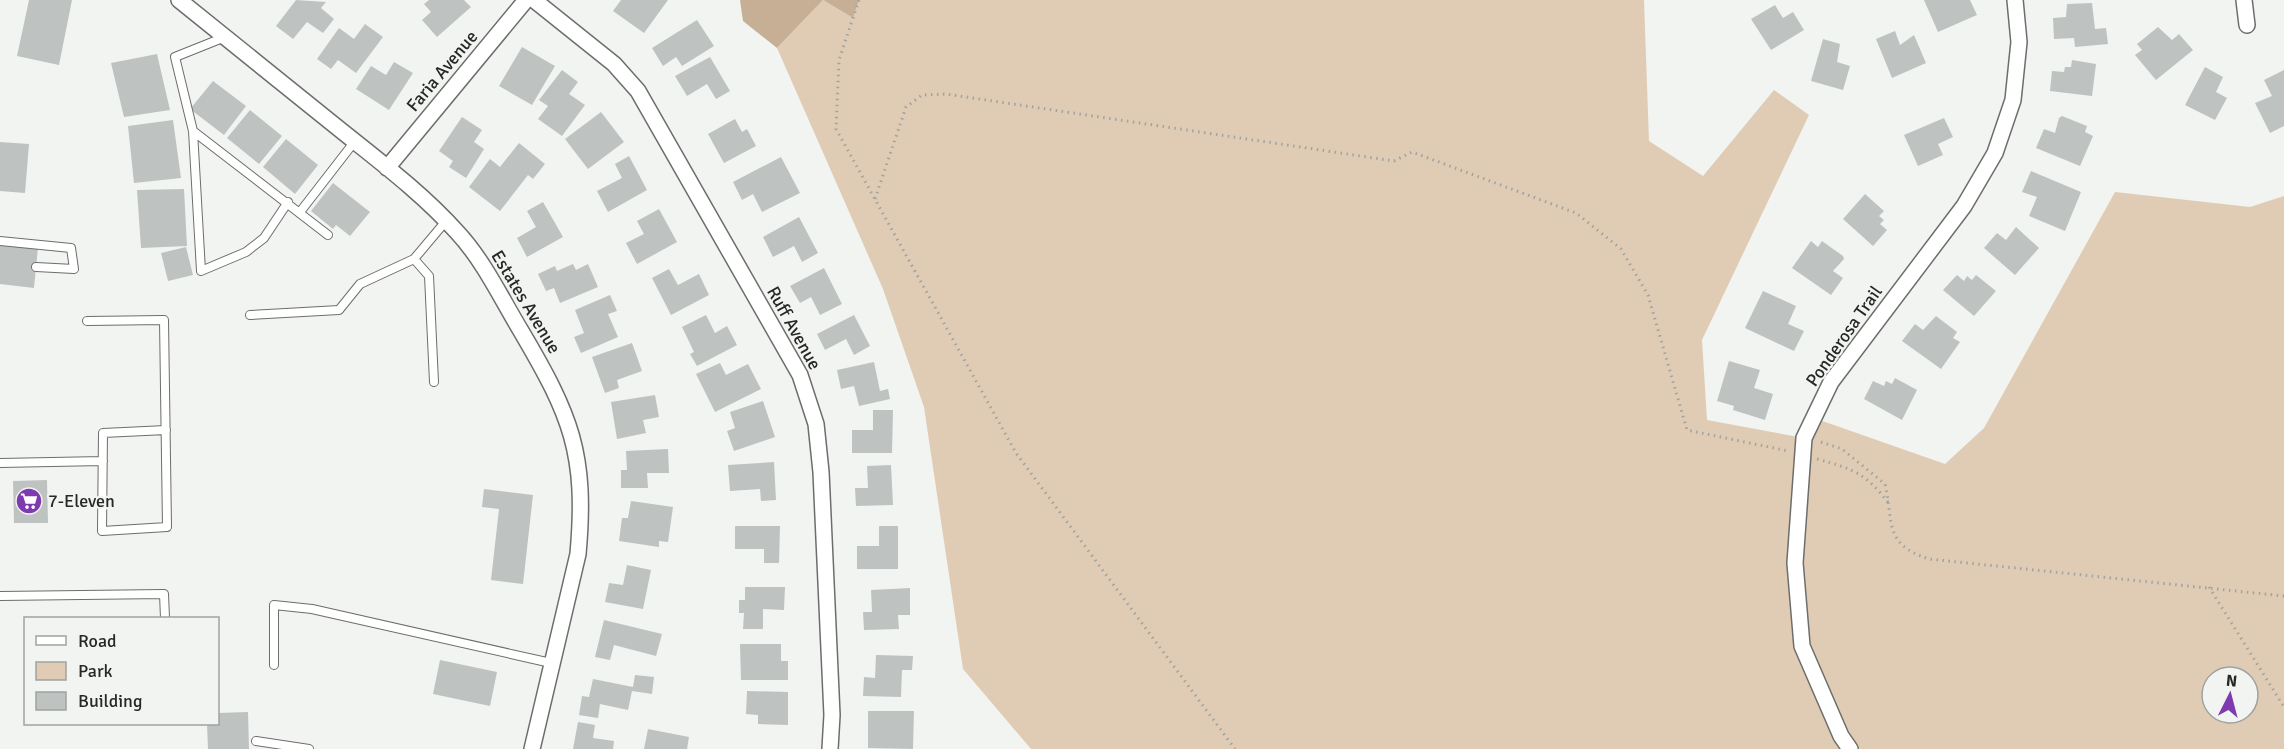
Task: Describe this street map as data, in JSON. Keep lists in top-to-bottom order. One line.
{"streets":{"street":["Faria Avenue","Estates Avenue","Ruff Avenue","Ponderosa Trail"]},"crossings":[["Faria Avenue","Estates Avenue"]],"places":{"supermarket":["7-Eleven"]},"legend":["Road","Park","Building"],"north":"top"}
